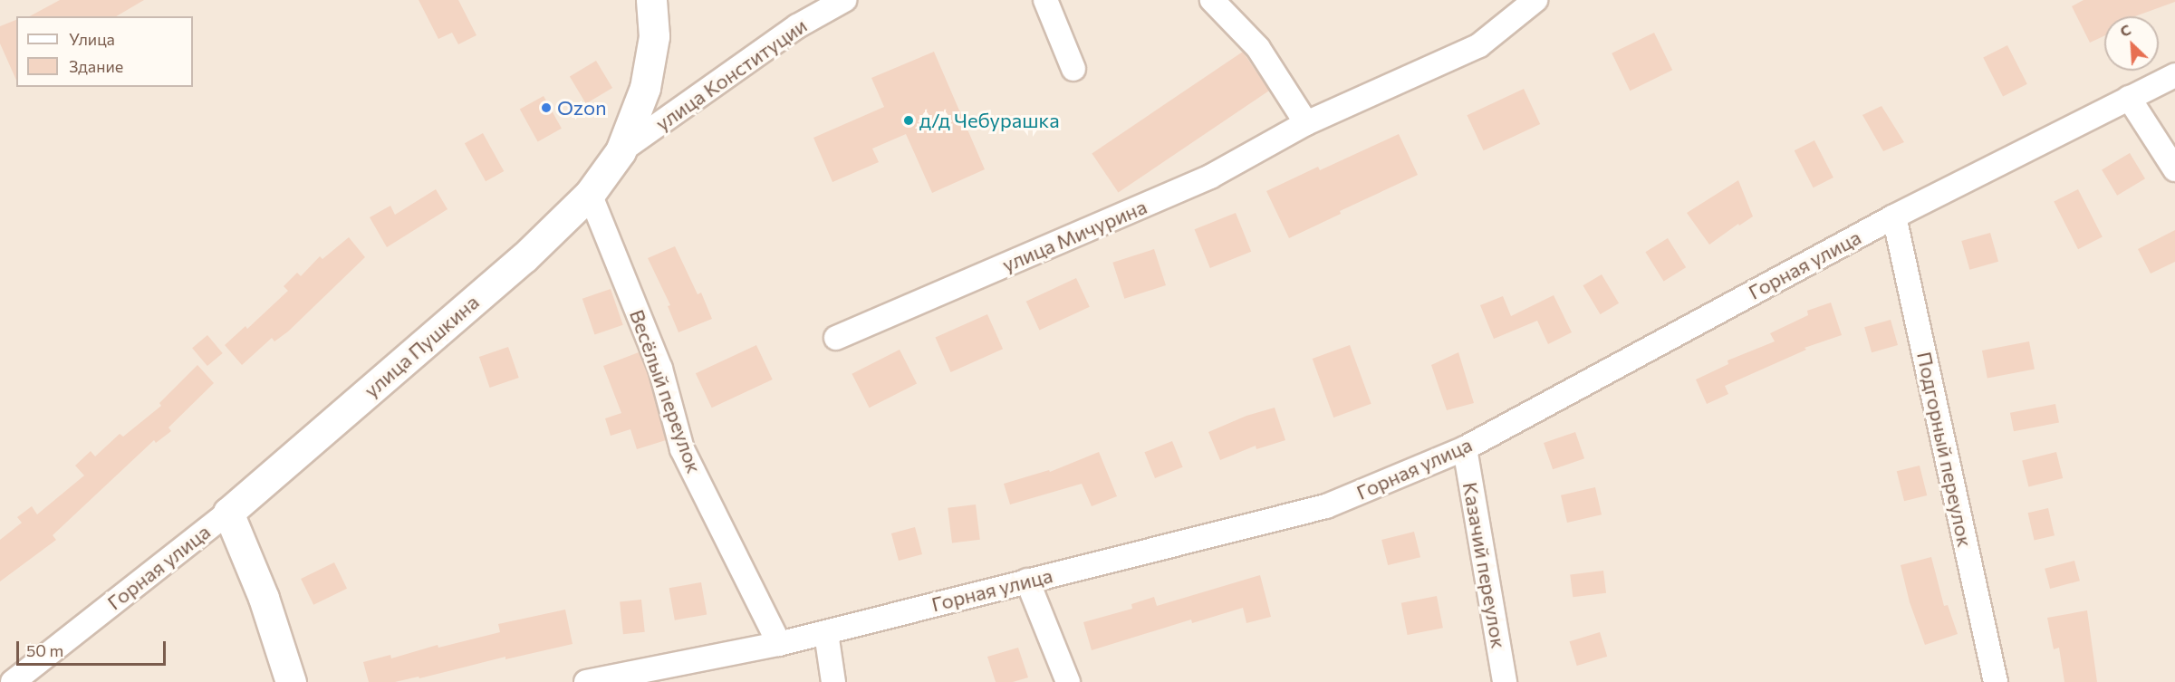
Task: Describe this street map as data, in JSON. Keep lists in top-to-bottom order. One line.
{"streets":{"main road":["улица Пушкина"],"street":["улица Конституции","улица Мичурина","Горная улица","Весёлый переулок","Подгорный переулок","Казачий переулок"]},"crossings":[["улица Конституции","улица Пушкина"],["Горная улица","улица Пушкина"],["Горная улица","Весёлый переулок"],["Горная улица","Подгорный переулок"],["Горная улица","Казачий переулок"],["улица Пушкина","Весёлый переулок"]],"places":["Ozon","д/д Чебурашка"],"legend":["Улица","Здание"],"scale_bar":"50 m","north":"top left"}
